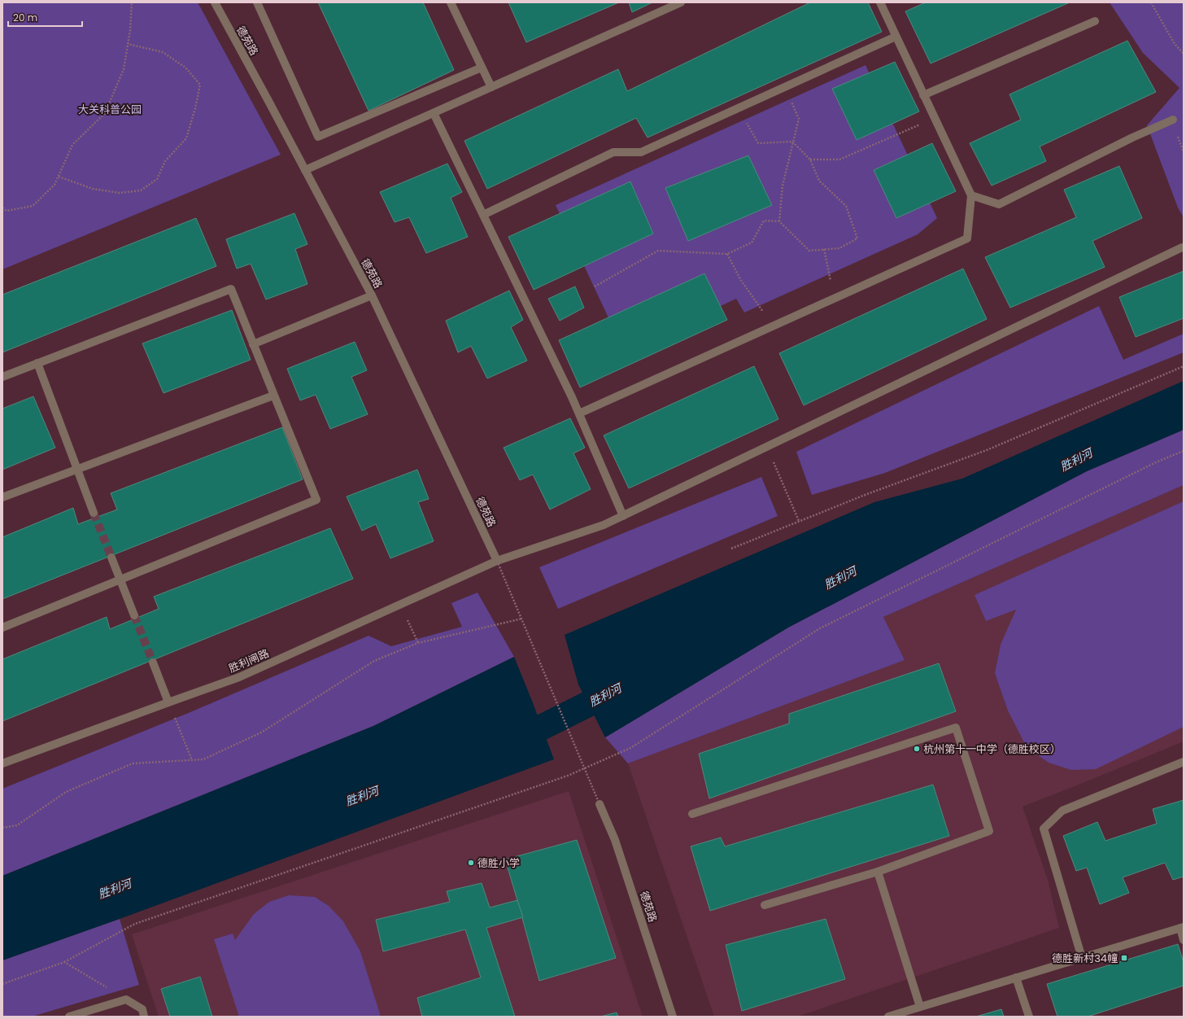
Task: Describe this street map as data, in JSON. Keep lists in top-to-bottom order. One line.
{"streets":{"street":["德苑路","胜利闸路"]},"crossings":[["德苑路","胜利闸路"]],"water":["胜利河"],"parks":["大关科普公园"],"places":{"other":["杭州第十一中学（德胜校区）","德胜小学"],"transit":["德胜新村34幢"]},"scale_bar":"20 m"}
